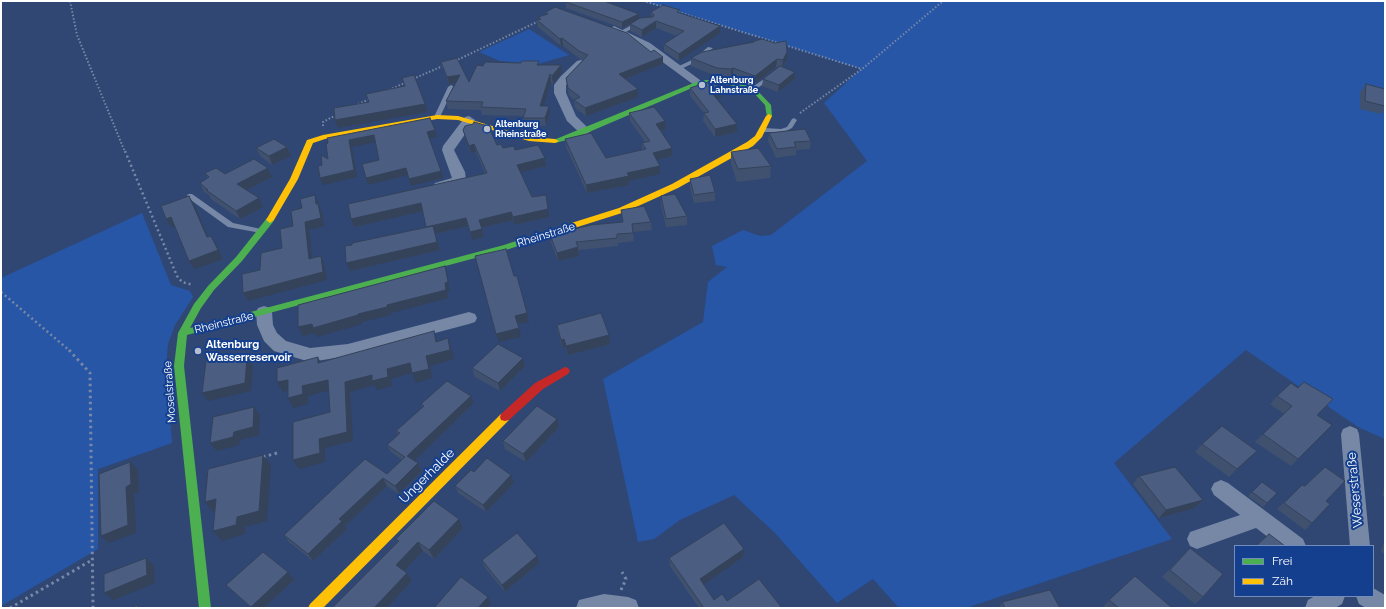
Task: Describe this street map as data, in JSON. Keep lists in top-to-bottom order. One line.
{"streets":{"street":["Rheinstraße","Moselstraße","Ungerhalde","Weserstraße"]},"crossings":[["Rheinstraße","Moselstraße"]],"places":["Altenburg Lahnstraße","Altenburg Rheinstraße","Altenburg Wasserreservoir"],"legend":["Frei","Zäh"]}
